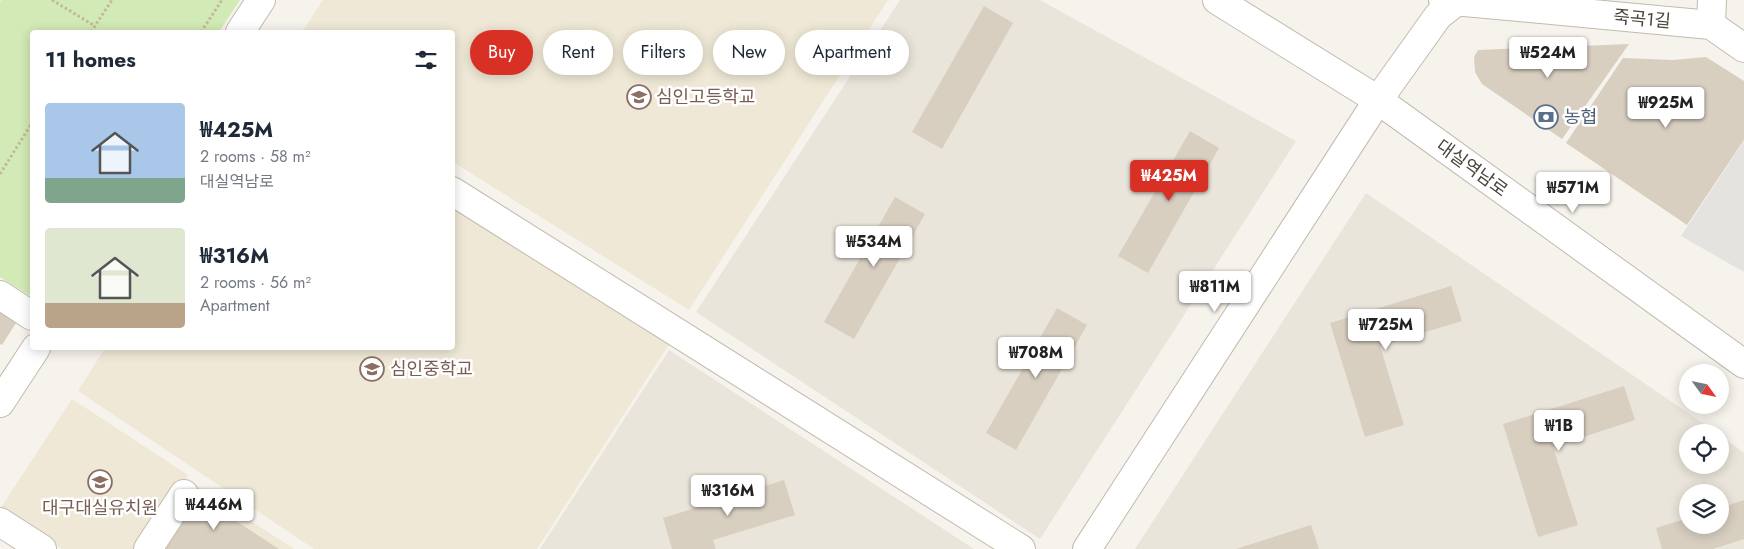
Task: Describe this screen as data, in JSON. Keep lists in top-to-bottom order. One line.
{"streets":{"street":["죽곡1길","대실역남로"]},"places":{"school or university":["심인고등학교","심인중학교","대구대실유치원"],"bank":["농협"]},"north":"bottom right","page":{"chip":["Buy","Rent","Filters","New","Apartment"],"heading":"11 homes","price":["₩524M","₩925M","₩425M","₩571M","₩534M","₩811M","₩725M","₩708M","₩1B","₩316M","₩446M"],"list":[{"name":"₩425M","note":"2 rooms · 58 m² · 대실역남로"},{"name":"₩316M","note":"2 rooms · 56 m² · Apartment"}]}}
